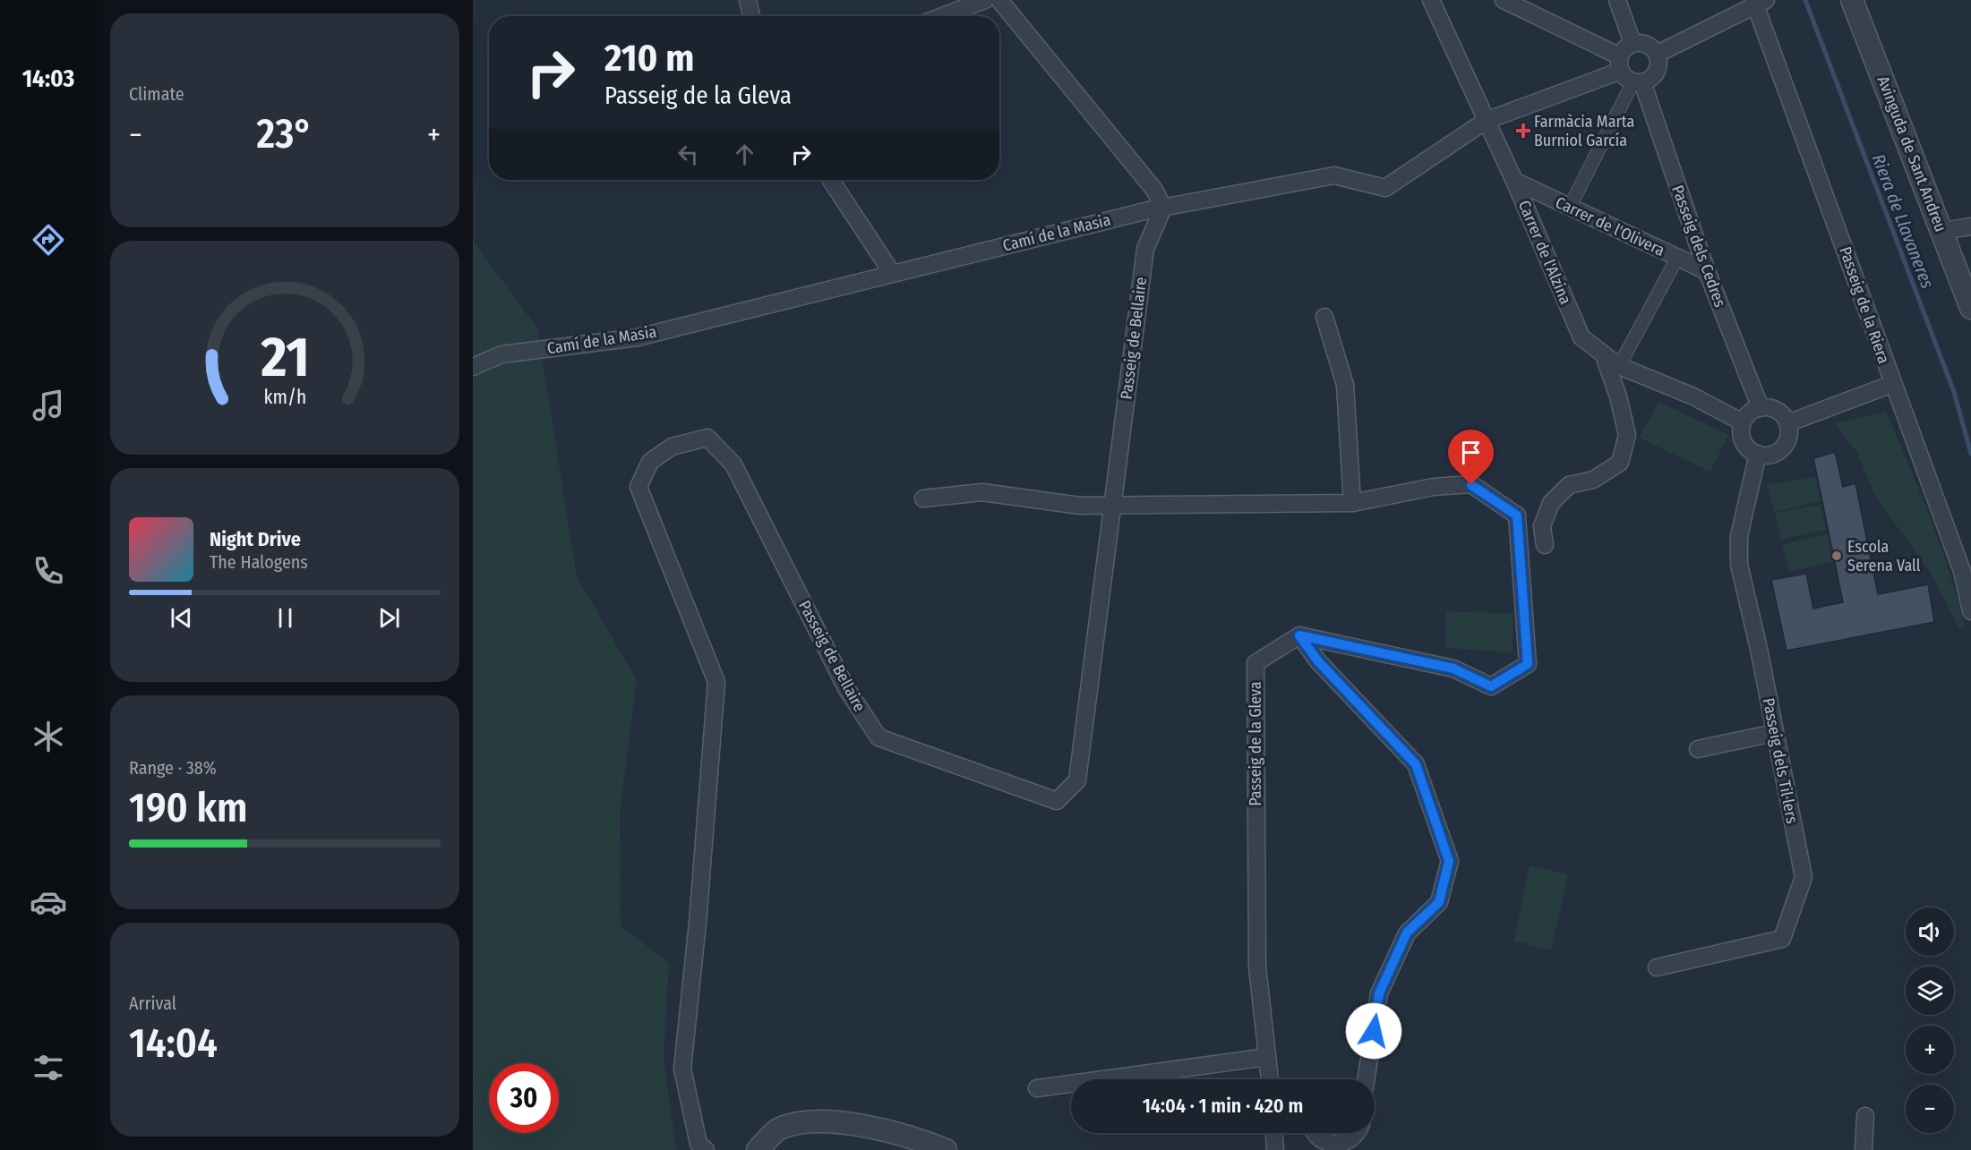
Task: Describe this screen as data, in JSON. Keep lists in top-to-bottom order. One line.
{"streets":{"street":["Avinguda de Sant Andreu","Carrer de l'Olivera","Camí de la Masia","Passeig dels Cedres","Carrer de l'Alzina","Passeig de la Riera","Passeig de Bellaire","Passeig de la Gleva","Passeig dels Til·lers"]},"crossings":[["Carrer de l'Olivera","Passeig dels Cedres"],["Carrer de l'Olivera","Carrer de l'Alzina"],["Camí de la Masia","Passeig dels Cedres"],["Camí de la Masia","Carrer de l'Alzina"],["Camí de la Masia","Passeig de Bellaire"],["Passeig dels Cedres","Carrer de l'Alzina"],["Passeig dels Cedres","Passeig dels Til·lers"],["Carrer de l'Alzina","Passeig dels Til·lers"]],"water":["Riera de Llavaneres"],"places":{"health":["Farmàcia Marta Burniol García"],"other":["Escola Serena Vall"]},"page":{"tabs":"14:03","tile":["Climate",["Range · 38%","190 km"],["Arrival","14:04"]],"turn":["210 m","Passeig de la Gleva"],"heat":["−","23°","+"],"song":["Night Drive","The Halogens"],"map_buttons":["+","−"],"limit":"30","trip":"14:04 · 1 min · 420 m","gauge":["21","km/h"]}}
